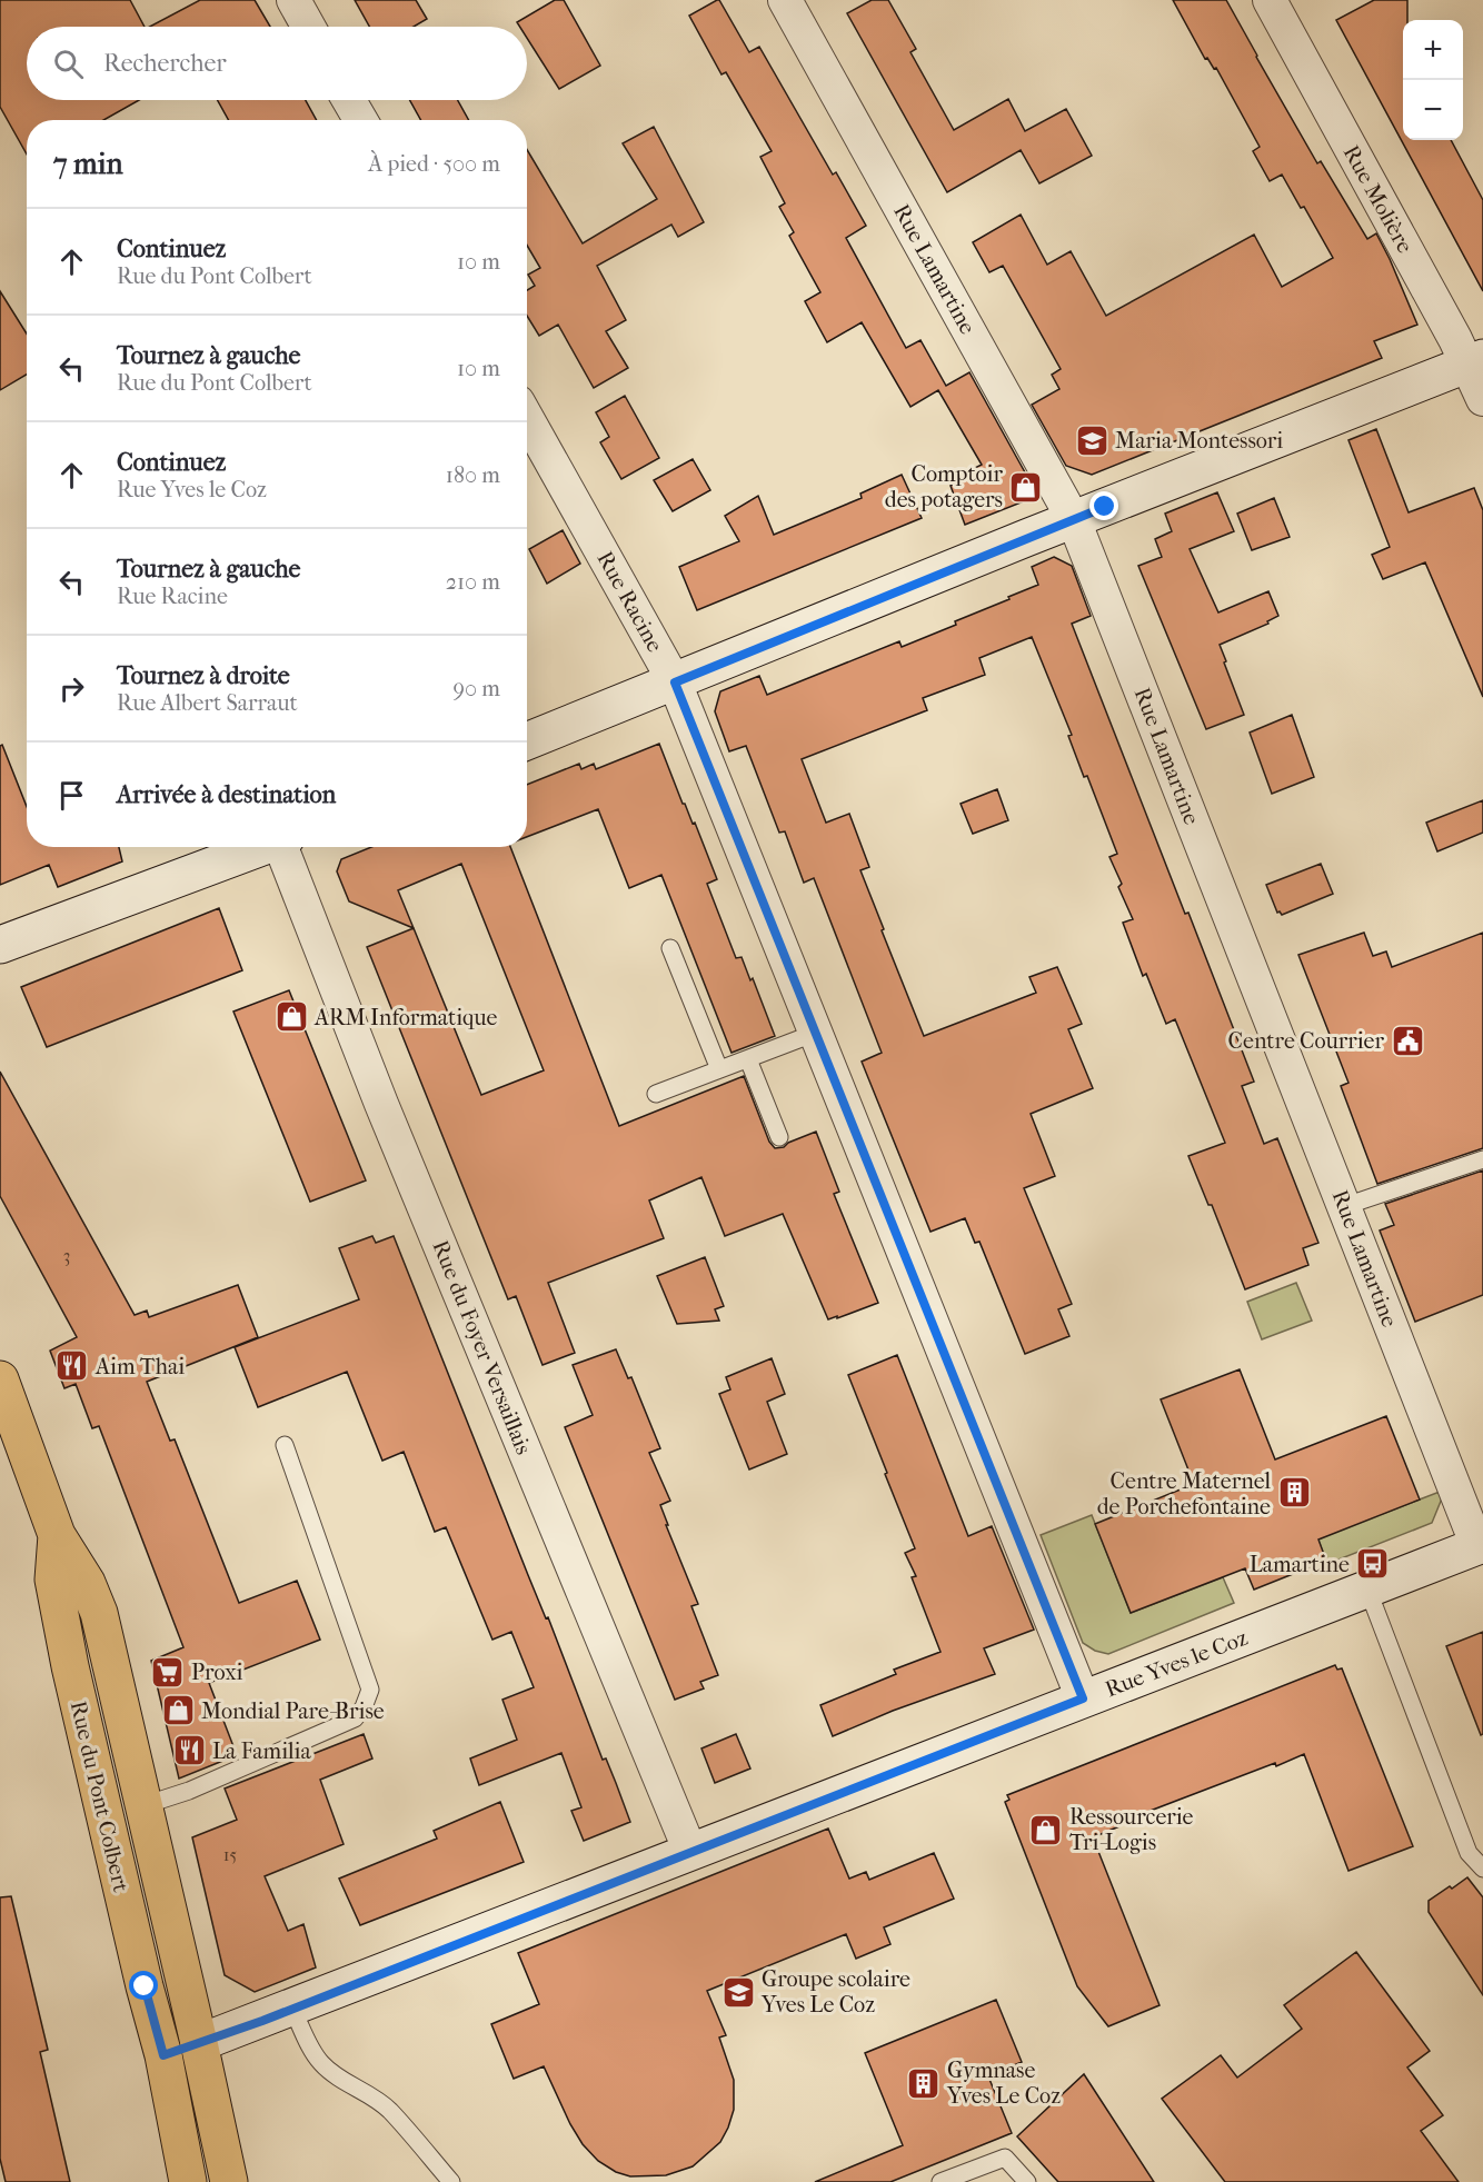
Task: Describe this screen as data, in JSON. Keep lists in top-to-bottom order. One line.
{"streets":{"main road":["Rue Yves le Coz","Rue du Pont Colbert"],"street":["Rue Molière","Rue Lamartine","Rue Racine","Rue du Foyer Versaillais"]},"crossings":[["Rue Lamartine","Rue Yves le Coz"],["Rue Racine","Rue Yves le Coz"],["Rue du Foyer Versaillais","Rue Yves le Coz"],["Rue Yves le Coz","Rue du Pont Colbert"]],"places":{"school or university":["Maria Montessori","Groupe scolaire Yves Le Coz"],"shop":["Comptoir des potagers","ARM Informatique","Mondial Pare-Brise","Ressourcerie Tri-Logis"],"public building":["Centre Courrier"],"restaurant":["Aim Thai","La Familia"],"building":["Centre Maternel de Porchefontaine","Gymnase Yves Le Coz"],"bus stop":["Lamartine"],"supermarket":["Proxi"]},"house_numbers":["3","15"],"page":{"map_buttons":["+","−"],"search":"Rechercher","heading":["7 min","À pied · 500 m"],"list":[["Continuez","Rue du Pont Colbert","10 m"],["Tournez à gauche","Rue du Pont Colbert","10 m"],["Continuez","Rue Yves le Coz","180 m"],["Tournez à gauche","Rue Racine","210 m"],["Tournez à droite","Rue Albert Sarraut","90 m"],"Arrivée à destination"]}}
